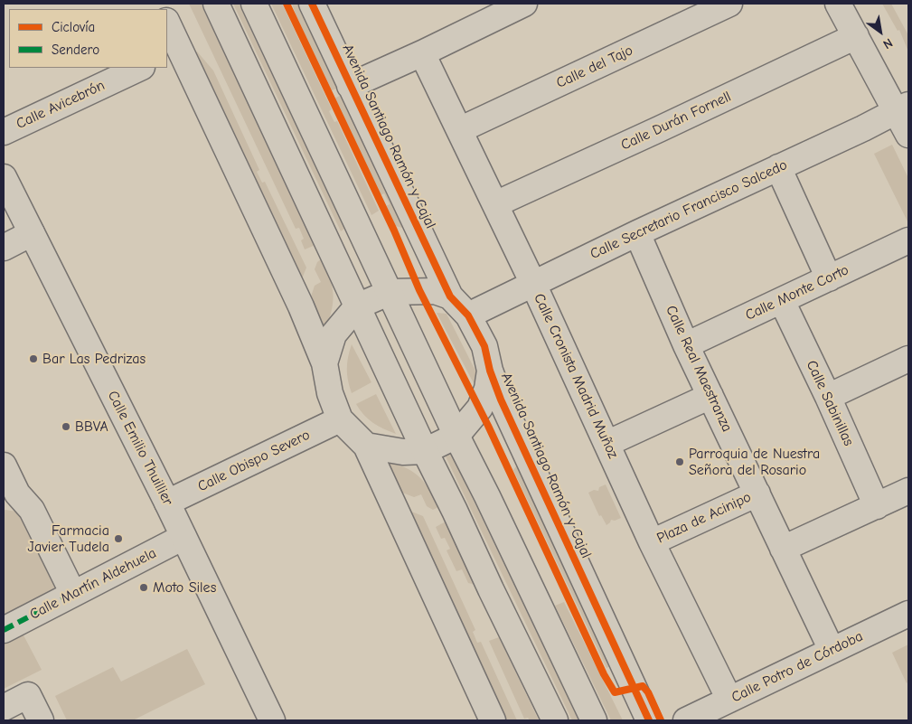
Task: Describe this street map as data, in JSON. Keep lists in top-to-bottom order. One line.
{"streets":{"street":["Calle del Tajo","Calle Avicebrón","Calle Durán Fornell","Avenida Santiago Ramón y Cajal","Calle Secretario Francisco Salcedo","Calle Monte Corto","Calle Real Maestranza","Calle Cronista Madrid Muñoz","Calle Sabinillas","Calle Emilio Thuillier","Calle Obispo Severo","Plaza de Acinipo","Calle Martín Aldehuela","Calle Potro de Córdoba"]},"crossings":[["Calle del Tajo","Calle Cronista Madrid Muñoz"],["Calle Durán Fornell","Calle Cronista Madrid Muñoz"],["Avenida Santiago Ramón y Cajal","Calle Secretario Francisco Salcedo"],["Calle Secretario Francisco Salcedo","Calle Real Maestranza"],["Calle Secretario Francisco Salcedo","Calle Cronista Madrid Muñoz"],["Calle Monte Corto","Calle Real Maestranza"],["Calle Monte Corto","Calle Sabinillas"],["Calle Real Maestranza","Plaza de Acinipo"],["Calle Real Maestranza","Calle Potro de Córdoba"],["Calle Cronista Madrid Muñoz","Plaza de Acinipo"],["Calle Cronista Madrid Muñoz","Calle Potro de Córdoba"],["Calle Emilio Thuillier","Calle Obispo Severo"],["Calle Emilio Thuillier","Calle Martín Aldehuela"]],"places":["Bar Las Pedrizas","BBVA","Parroquia de Nuestra Señora del Rosario","Farmacia Javier Tudela","Moto Siles"],"legend":["Ciclovía","Sendero"],"north":"bottom right"}
